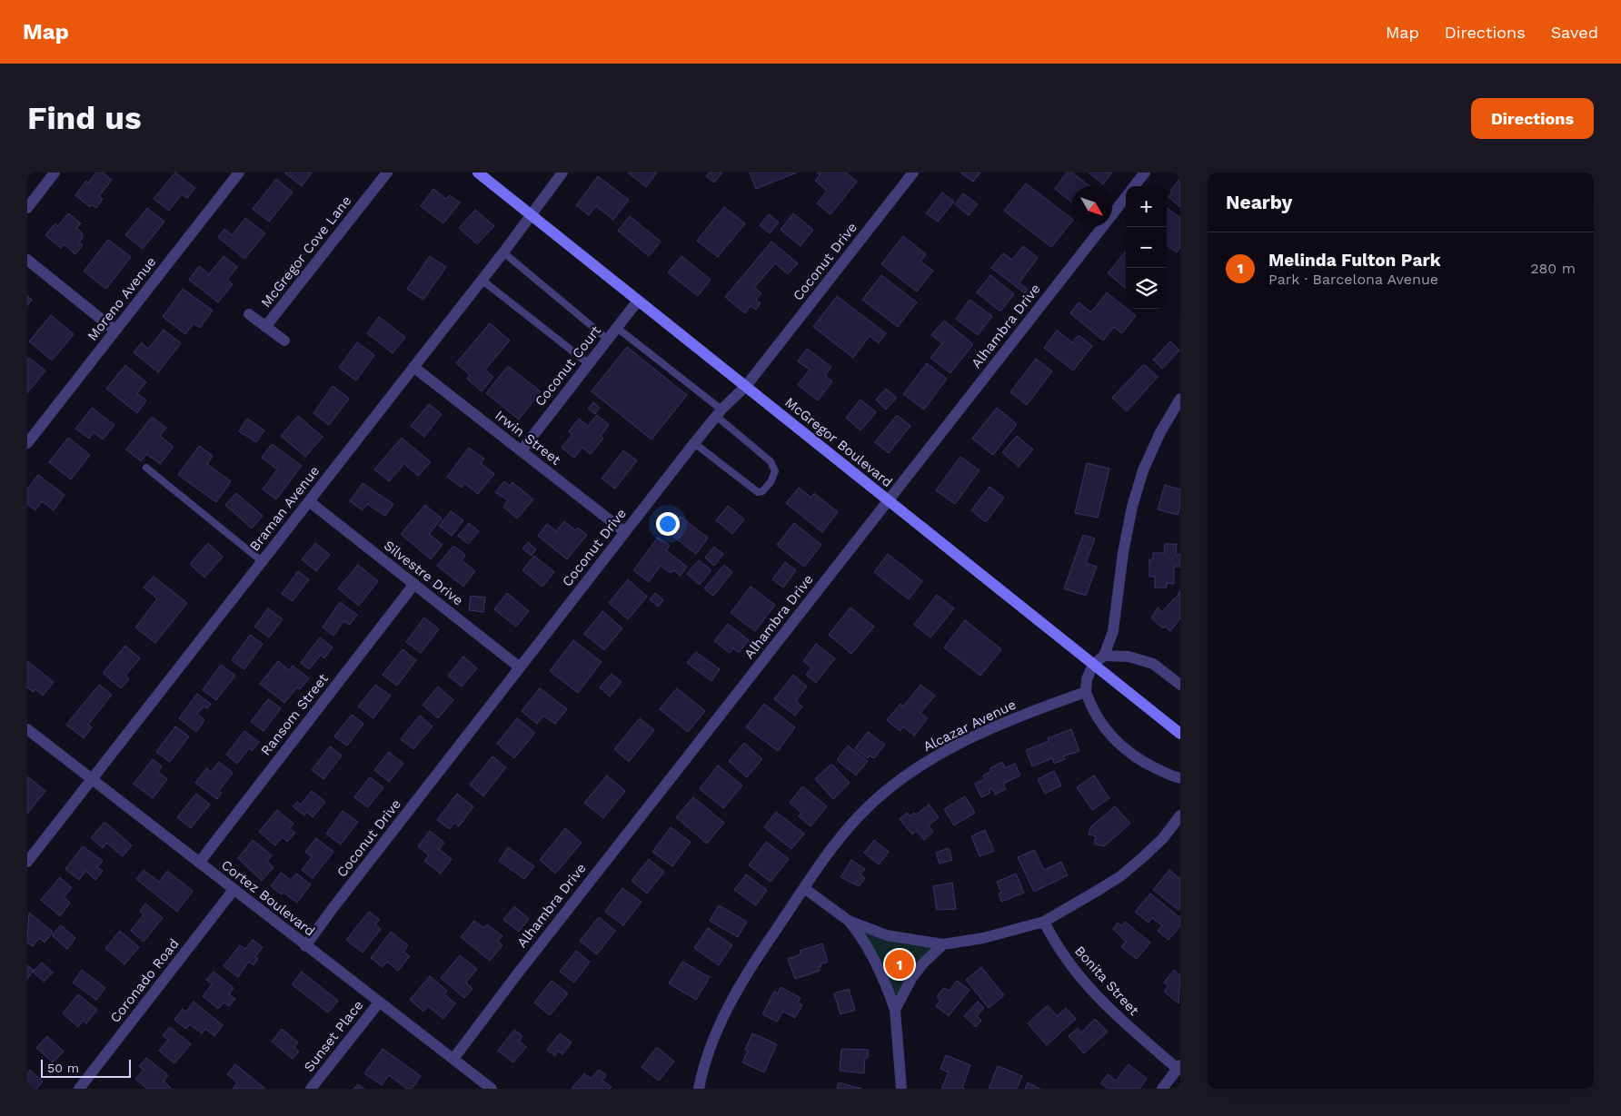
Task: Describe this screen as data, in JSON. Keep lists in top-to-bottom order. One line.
{"streets":{"main road":["McGregor Boulevard"],"street":["McGregor Cove Lane","Coconut Drive","Moreno Avenue","Alhambra Drive","Coconut Court","Irwin Street","Braman Avenue","Silvestre Drive","Ransom Street","Alcazar Avenue","Cortez Boulevard","Coronado Road","Bonita Street","Sunset Place"]},"crossings":[["Coconut Drive","Irwin Street"],["Coconut Drive","McGregor Boulevard"],["Coconut Drive","Silvestre Drive"],["Coconut Drive","Cortez Boulevard"],["Alhambra Drive","McGregor Boulevard"],["Alhambra Drive","Cortez Boulevard"],["Coconut Court","Irwin Street"],["Coconut Court","McGregor Boulevard"],["Irwin Street","Braman Avenue"],["McGregor Boulevard","Braman Avenue"],["Braman Avenue","Silvestre Drive"],["Braman Avenue","Cortez Boulevard"],["Silvestre Drive","Ransom Street"],["Ransom Street","Cortez Boulevard"],["Cortez Boulevard","Coronado Road"],["Cortez Boulevard","Sunset Place"]],"scale_bar":"50 m","north":"bottom right","page":{"header":"Map","nav":["Map","Directions","Saved"],"buttons":"Directions","title":"Find us","heading":"Nearby","map_buttons":["+","−"],"list":[{"mark":"1","name":"Melinda Fulton Park","note":"Park · Barcelona Avenue","value":"280 m"}],"pins":"1","scale":"50 m"}}
